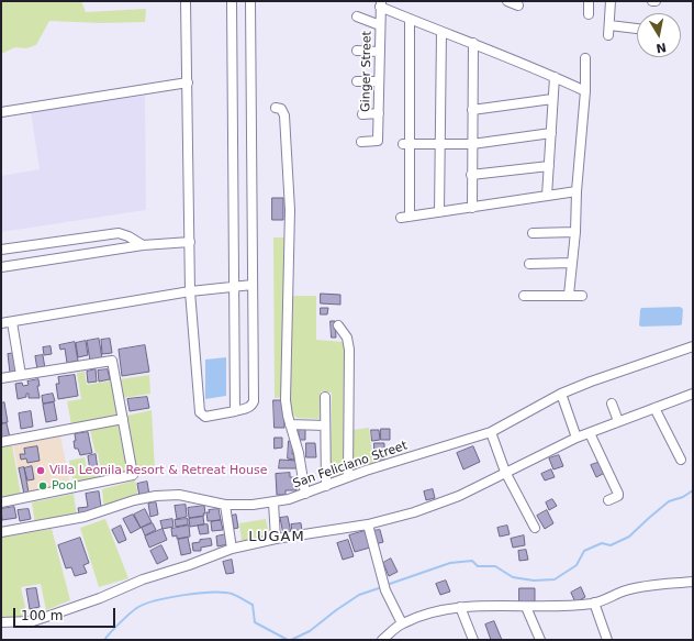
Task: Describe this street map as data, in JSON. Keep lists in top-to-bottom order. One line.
{"streets":{"street":["Ginger Street","San Feliciano Street"]},"districts":["LUGAM"],"places":["Villa Leonila Resort & Retreat House","Pool"],"scale_bar":"100 m","north":"bottom"}
